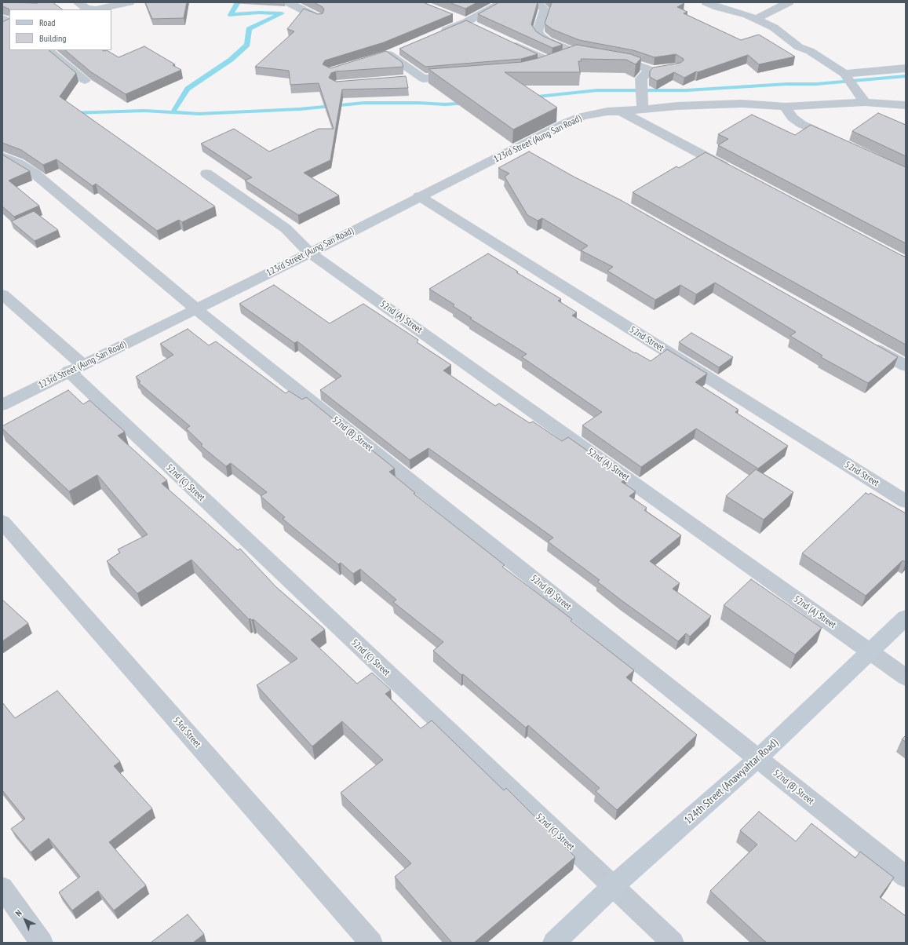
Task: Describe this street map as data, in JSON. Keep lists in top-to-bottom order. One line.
{"streets":{"street":["123rd Street (Aung San Road)","52nd (A) Street","52nd Street","52nd (B) Street","52nd (C) Street","53rd Street","124th Street (Anawyahtar Road)"]},"crossings":[["123rd Street (Aung San Road)","52nd (A) Street"],["123rd Street (Aung San Road)","52nd Street"],["123rd Street (Aung San Road)","52nd (B) Street"],["123rd Street (Aung San Road)","52nd (C) Street"],["52nd (A) Street","124th Street (Anawyahtar Road)"],["52nd (B) Street","124th Street (Anawyahtar Road)"],["52nd (C) Street","124th Street (Anawyahtar Road)"]],"legend":["Road","Building"],"north":"top left"}
